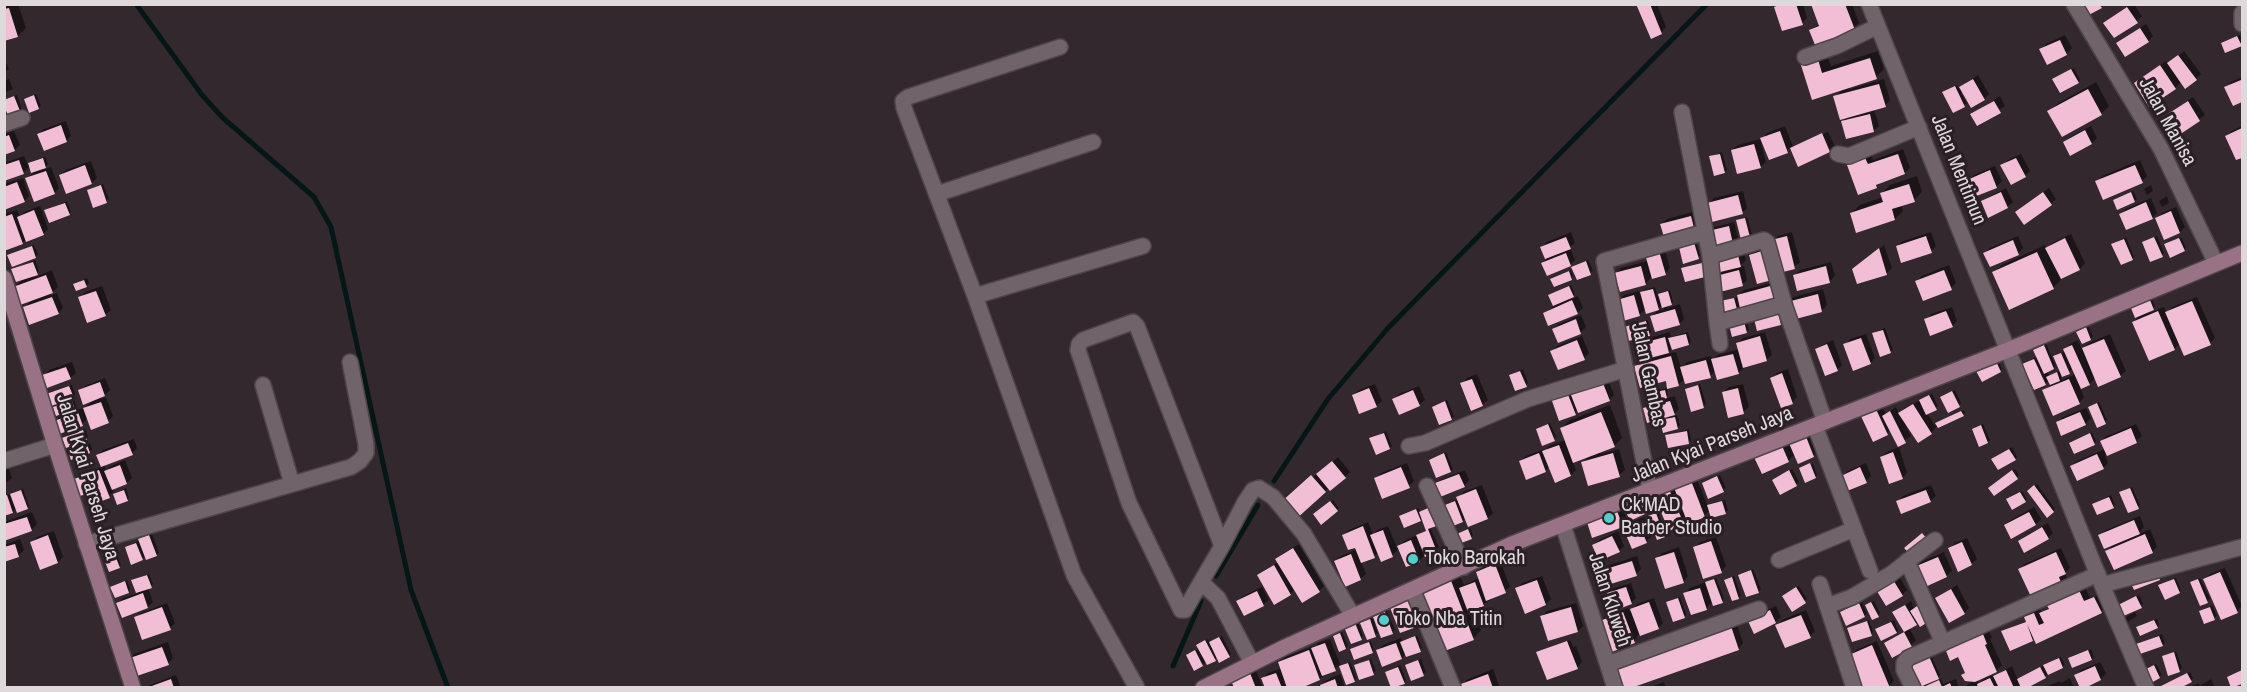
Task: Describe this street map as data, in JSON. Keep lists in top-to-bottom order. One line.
{"streets":{"main road":["Jalan Kyai Parseh Jaya"],"street":["Jalan Manisa","Jalan Mentimun","Jalan Gambas","Jalan Kluweh"]},"crossings":[["Jalan Manisa","Jalan Kyai Parseh Jaya"],["Jalan Mentimun","Jalan Kyai Parseh Jaya"],["Jalan Gambas","Jalan Kyai Parseh Jaya"],["Jalan Kyai Parseh Jaya","Jalan Kluweh"]],"places":["Ck'MAD Barber Studio","Toko Barokah","Toko Nba Titin"]}
